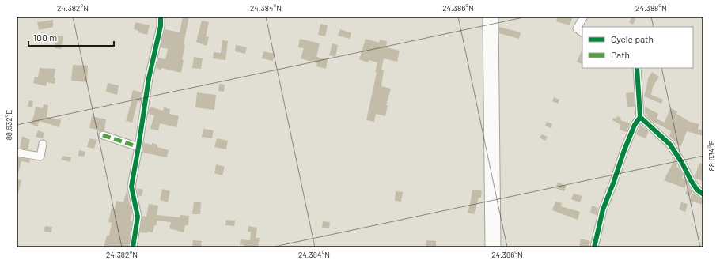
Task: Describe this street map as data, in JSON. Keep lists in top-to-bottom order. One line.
{"legend":["Cycle path","Path"],"scale_bar":"100 m","coordinates":["24.382°N","24.384°N","24.386°N","24.388°N","88.632°E","88.634°E"]}
